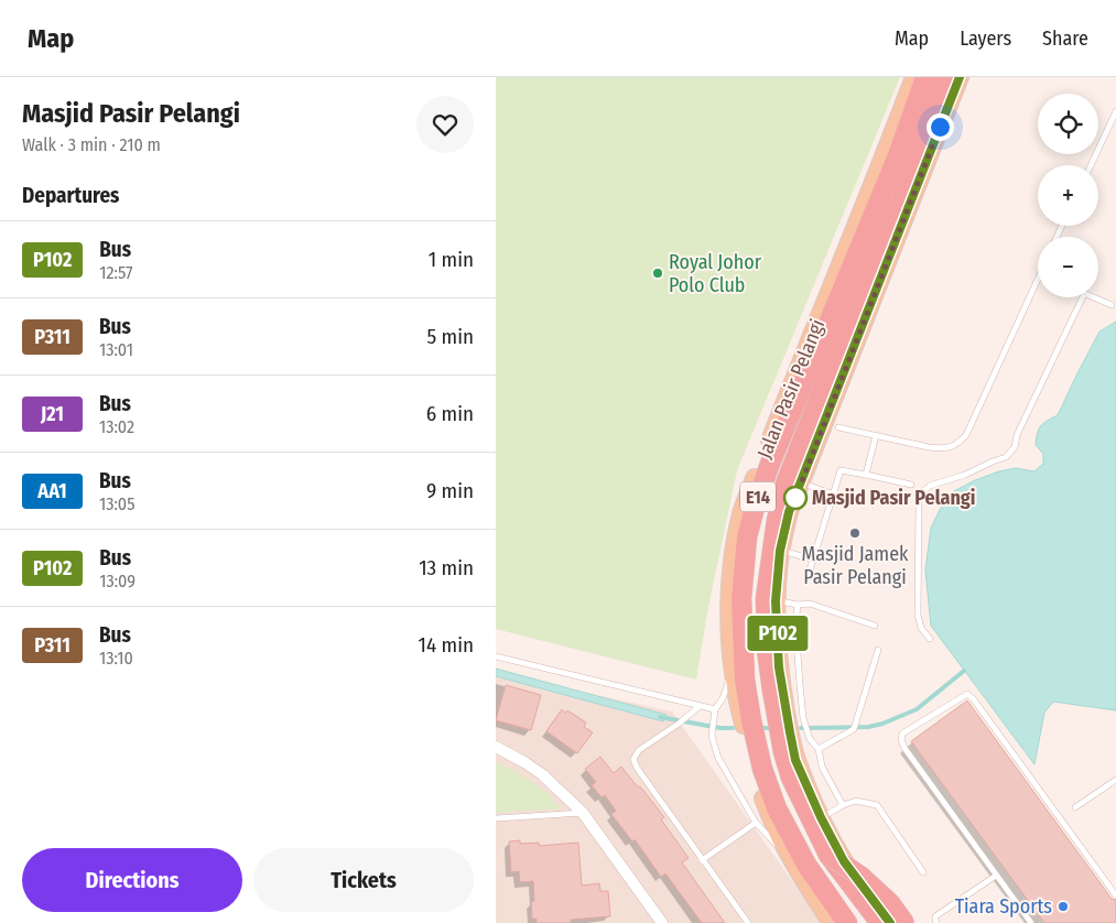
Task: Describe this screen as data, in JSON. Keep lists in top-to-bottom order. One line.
{"streets":{"highway":["E14"],"main road":["Jalan Pasir Pelangi"]},"crossings":[["Jalan Pasir Pelangi","E14"]],"places":["Royal Johor Polo Club","Masjid Pasir Pelangi","Masjid Jamek Pasir Pelangi","Tiara Sports"],"lines":["bus line P102"],"page":{"header":"Map","nav":["Map","Layers","Share"],"heading":[["Masjid Pasir Pelangi","Walk · 3 min · 210 m"],"Departures"],"on_map":"P102","map_buttons":["+","−"],"list":[{"mark":"P102","name":"Bus","note":"12:57","value":"1 min"},{"mark":"P311","name":"Bus","note":"13:01","value":"5 min"},{"mark":"J21","name":"Bus","note":"13:02","value":"6 min"},{"mark":"AA1","name":"Bus","note":"13:05","value":"9 min"},{"mark":"P102","name":"Bus","note":"13:09","value":"13 min"},{"mark":"P311","name":"Bus","note":"13:10","value":"14 min"}],"buttons":["Directions","Tickets"]}}
